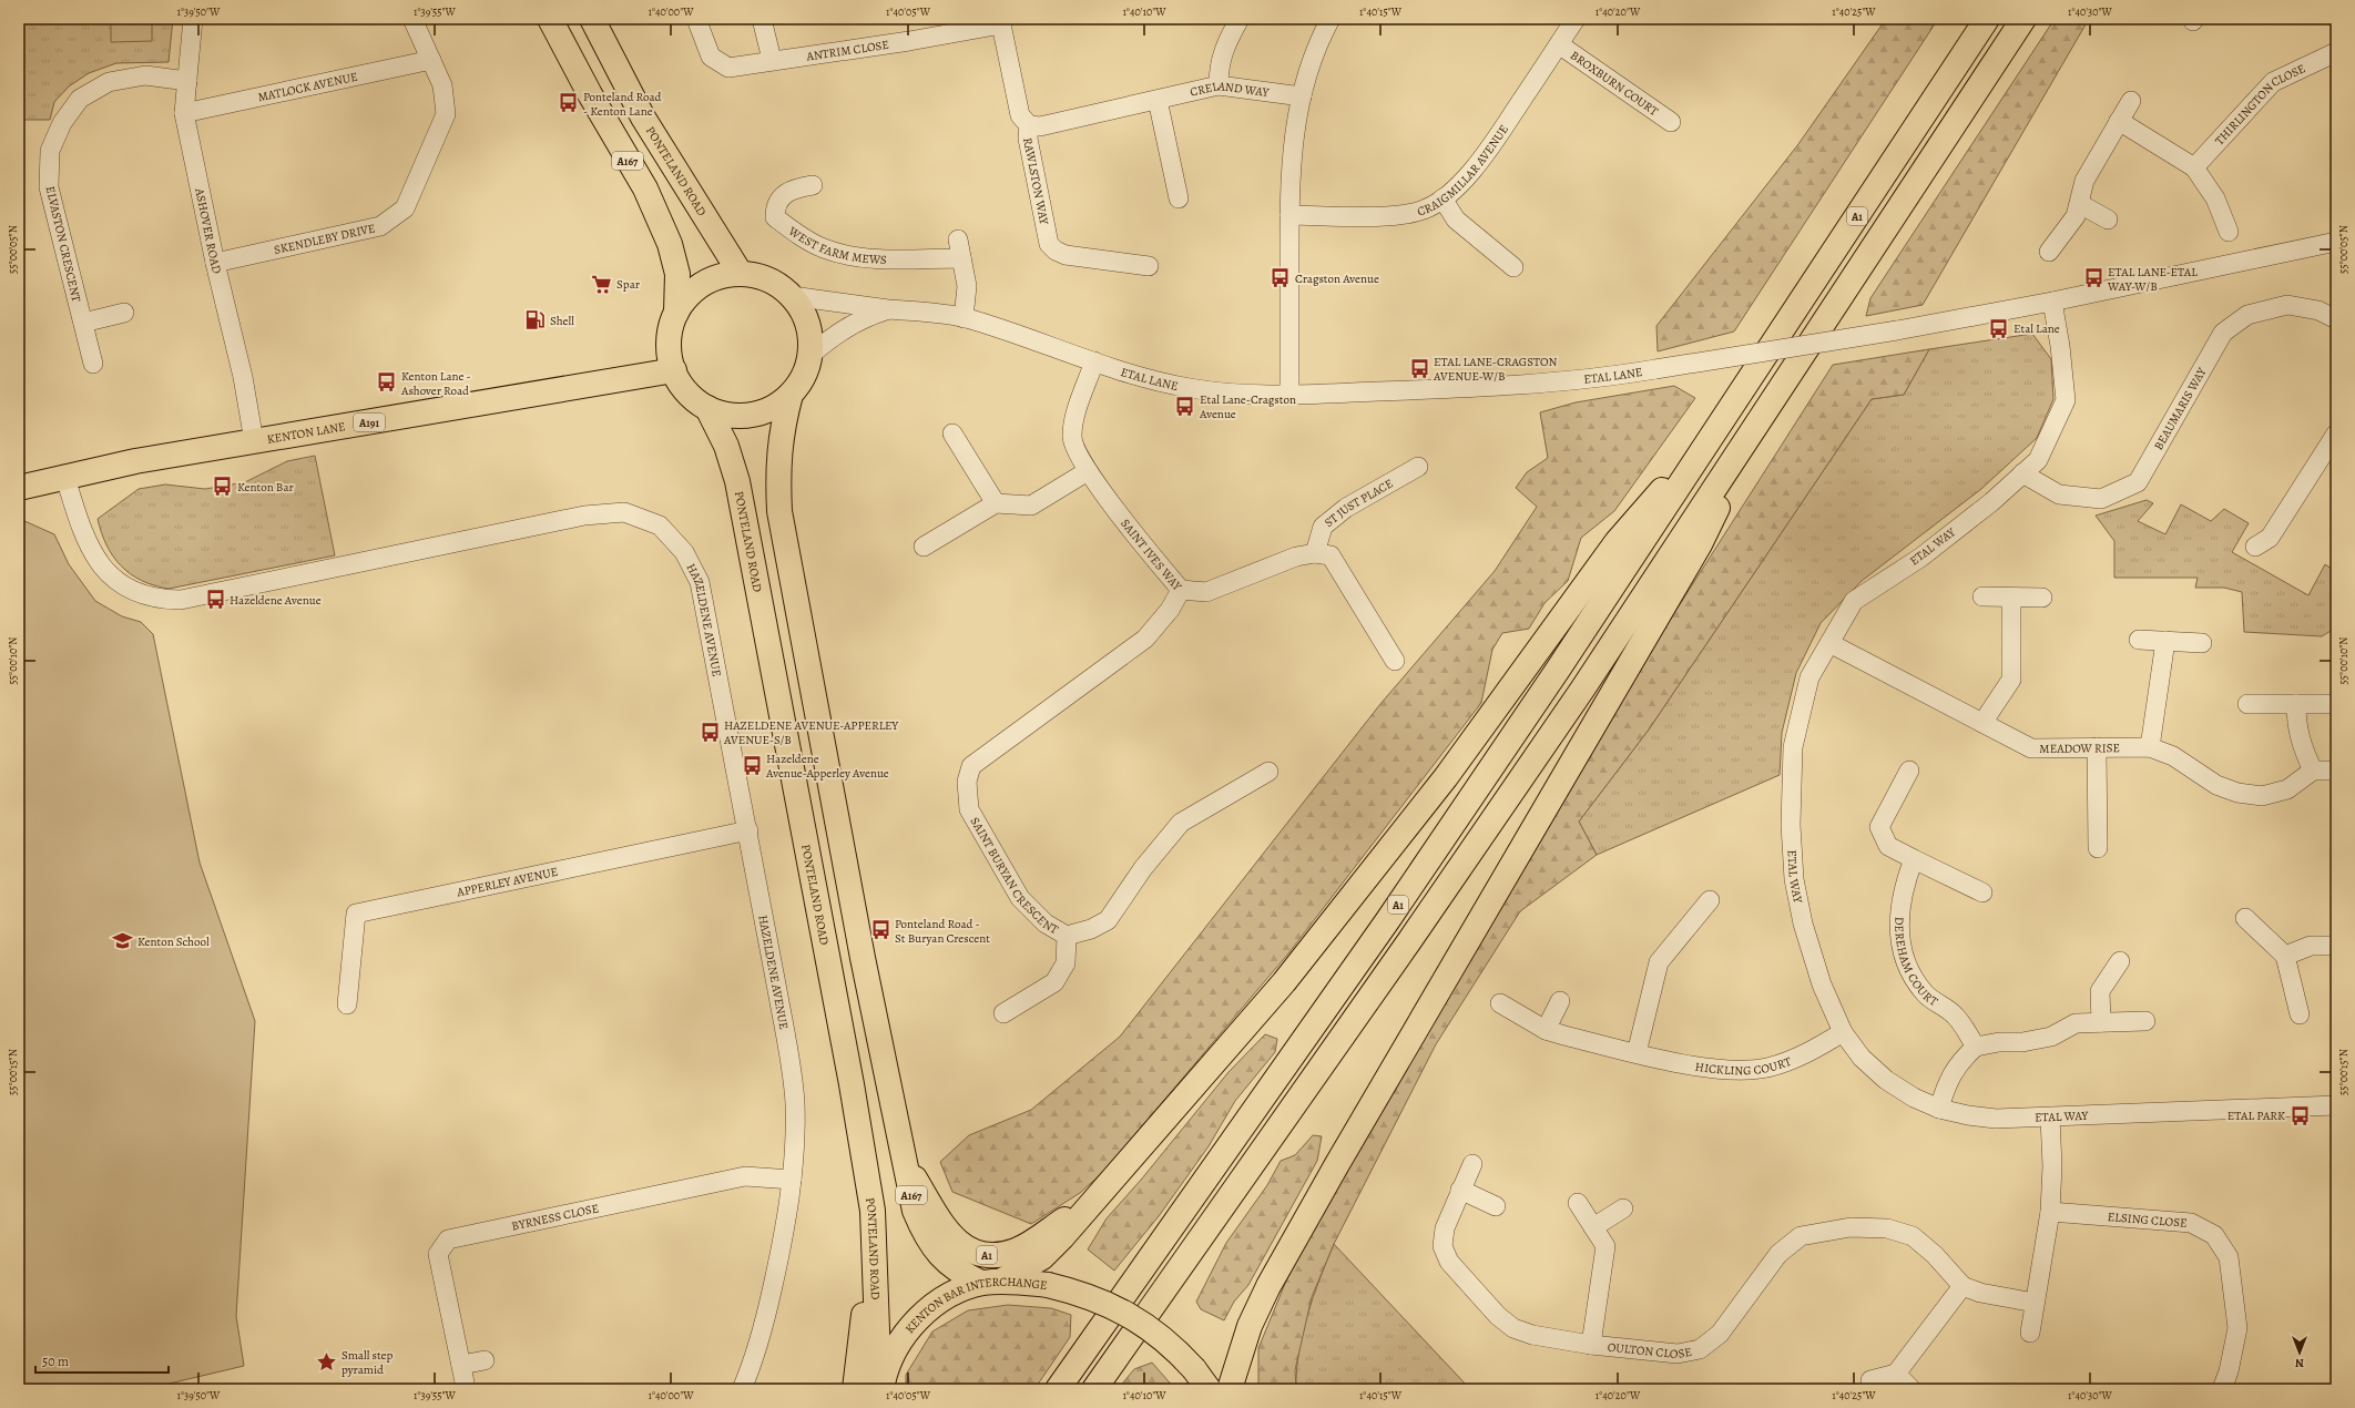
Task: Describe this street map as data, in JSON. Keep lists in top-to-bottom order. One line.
{"streets":{"main road":["A167","PONTELAND ROAD","A1","A191","KENTON LANE","KENTON BAR INTERCHANGE"],"street":["ANTRIM CLOSE","BROXBURN COURT","MATLOCK AVENUE","CRELAND WAY","THIRLINGTON CLOSE","CRAIGMILLAR AVENUE","RAWLSTON WAY","ASHOVER ROAD","SKENDLEBY DRIVE","WEST FARM MEWS","ELVASTON CRESCENT","ETAL LANE","BEAUMARIS WAY","ST JUST PLACE","ETAL WAY","SAINT IVES WAY","HAZELDENE AVENUE","MEADOW RISE","SAINT BURYAN CRESCENT","APPERLEY AVENUE","DEREHAM COURT","HICKLING COURT","BYRNESS CLOSE","ELSING CLOSE","OULTON CLOSE"]},"crossings":[["ANTRIM CLOSE","RAWLSTON WAY"],["BROXBURN COURT","CRAIGMILLAR AVENUE"],["MATLOCK AVENUE","ASHOVER ROAD"],["MATLOCK AVENUE","SKENDLEBY DRIVE"],["CRELAND WAY","RAWLSTON WAY"],["A167","PONTELAND ROAD"],["A167","A1"],["A167","ETAL LANE"],["A167","KENTON LANE"],["A167","KENTON BAR INTERCHANGE"],["PONTELAND ROAD","ETAL LANE"],["PONTELAND ROAD","KENTON LANE"],["PONTELAND ROAD","KENTON BAR INTERCHANGE"],["A1","KENTON BAR INTERCHANGE"],["ASHOVER ROAD","SKENDLEBY DRIVE"],["ASHOVER ROAD","ELVASTON CRESCENT"],["ASHOVER ROAD","KENTON LANE"],["ETAL LANE","KENTON LANE"],["ETAL LANE","ETAL WAY"],["ETAL LANE","SAINT IVES WAY"],["BEAUMARIS WAY","ETAL WAY"],["KENTON LANE","HAZELDENE AVENUE"],["ST JUST PLACE","SAINT IVES WAY"],["ETAL WAY","MEADOW RISE"],["ETAL WAY","HICKLING COURT"],["SAINT IVES WAY","SAINT BURYAN CRESCENT"],["HAZELDENE AVENUE","APPERLEY AVENUE"],["HAZELDENE AVENUE","BYRNESS CLOSE"]],"places":{"bus stop":["Ponteland Road - Kenton Lane","Cragston Avenue","ETAL LANE-ETAL WAY-W/B","Etal Lane","ETAL LANE-CRAGSTON AVENUE-W/B","Kenton Lane - Ashover Road","Etal Lane-Cragston Avenue","Kenton Bar","Hazeldene Avenue","HAZELDENE AVENUE-APPERLEY AVENUE-S/B","Hazeldene Avenue-Apperley Avenue","Ponteland Road - St Buryan Crescent","ETAL PARK"],"supermarket":["Spar"],"fuel station":["Shell"],"school or university":["Kenton School"],"place":["Small step pyramid"]},"scale_bar":"50 m","north":"bottom","coordinates":["1°39'50\"W","1°39'55\"W","1°40'00\"W","1°40'05\"W","1°40'10\"W","1°40'15\"W","1°40'20\"W","1°40'25\"W","1°40'30\"W","55°00'05\"N","55°00'10\"N","55°00'15\"N"]}
